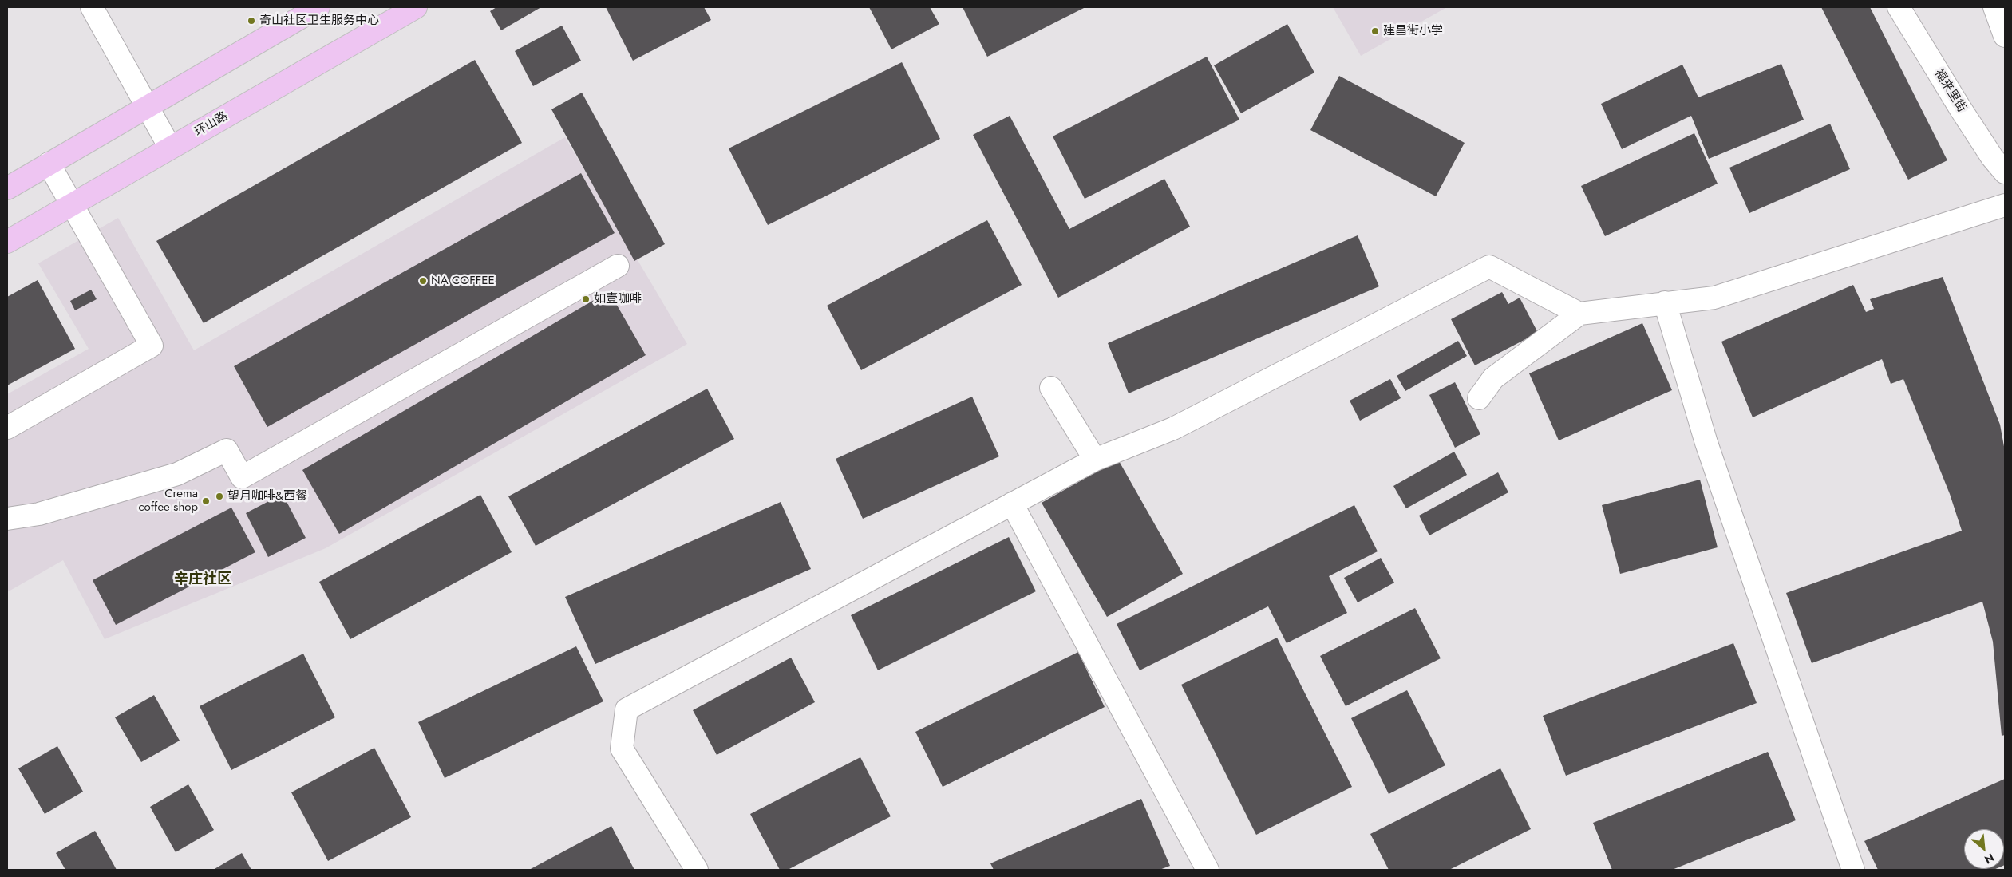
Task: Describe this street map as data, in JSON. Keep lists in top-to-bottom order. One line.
{"streets":{"main road":["环山路"],"street":["福来里街"]},"districts":["辛庄社区"],"places":["奇山社区卫生服务中心","建昌街小学","NA COFFEE","如壹咖啡","望月咖啡&西餐","Crema coffee shop"],"north":"bottom right"}
